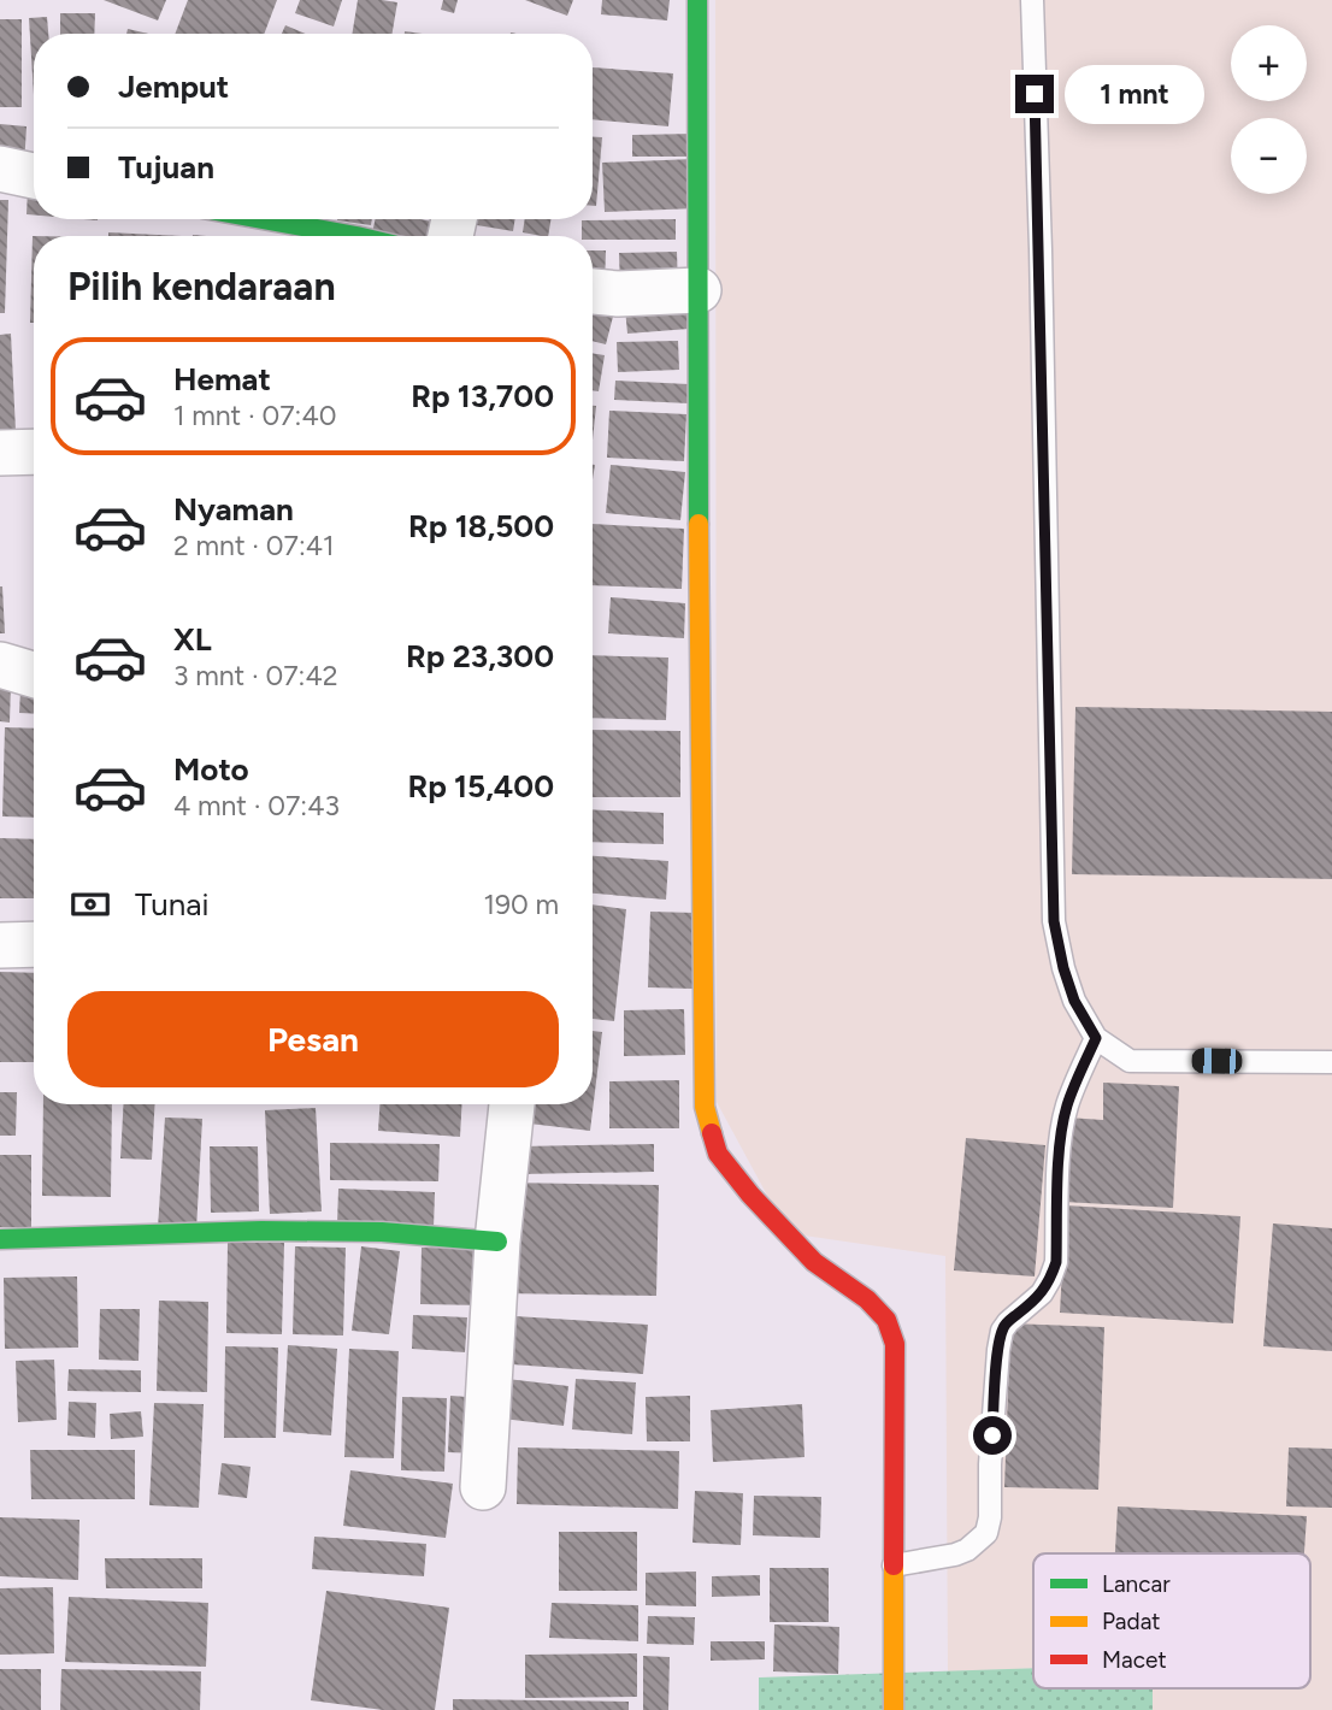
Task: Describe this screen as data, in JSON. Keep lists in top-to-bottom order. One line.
{"legend":["Lancar","Padat","Macet"],"page":{"map_buttons":["+","−"],"banner":["Jemput","Tujuan"],"bubble":"1 mnt","heading":"Pilih kendaraan","list":[{"name":"Hemat","note":"1 mnt · 07:40","value":"Rp 13,700"},{"name":"Nyaman","note":"2 mnt · 07:41","value":"Rp 18,500"},{"name":"XL","note":"3 mnt · 07:42","value":"Rp 23,300"},{"name":"Moto","note":"4 mnt · 07:43","value":"Rp 15,400"}],"pay":["Tunai","190 m"],"buttons":"Pesan"}}
